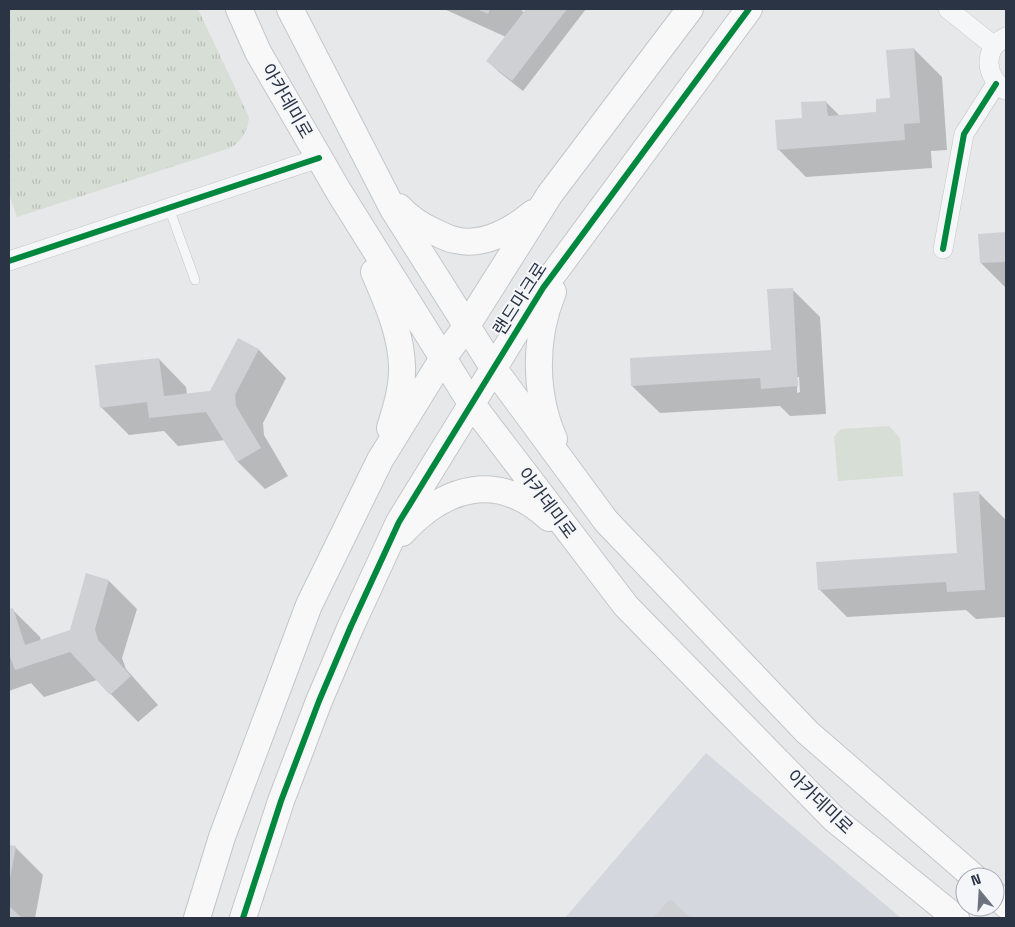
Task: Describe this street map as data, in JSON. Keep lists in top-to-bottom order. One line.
{"streets":{"main road":["아카데미로","랜드마크로"]},"crossings":[["아카데미로","랜드마크로"]],"north":"top"}
